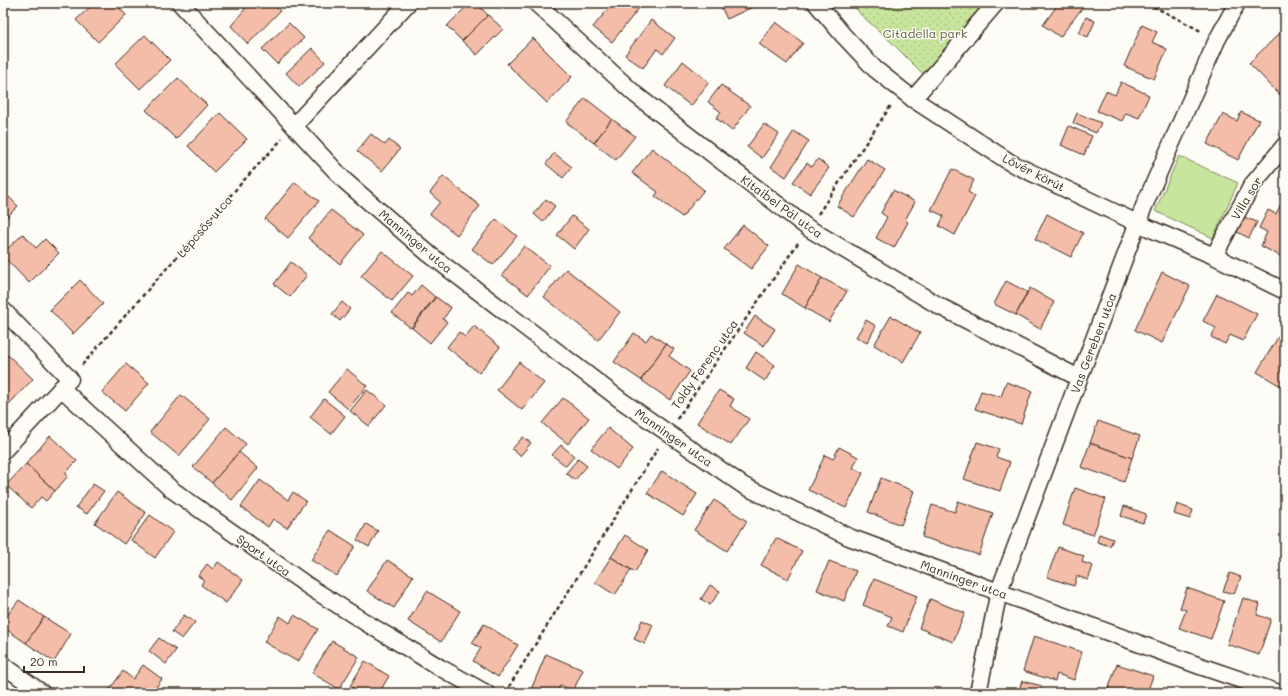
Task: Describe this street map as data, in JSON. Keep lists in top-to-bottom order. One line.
{"streets":{"street":["Lővér körút","Villa sor","Kitaibel Pál utca","Manninger utca","Vas Gereben utca","Sport utca"],"path":["Lépcsős utca","Toldy Ferenc utca"]},"crossings":[["Lővér körút","Villa sor"],["Lővér körút","Vas Gereben utca"],["Lővér körút","Toldy Ferenc utca"],["Kitaibel Pál utca","Vas Gereben utca"],["Kitaibel Pál utca","Toldy Ferenc utca"],["Lépcsős utca","Manninger utca"],["Lépcsős utca","Sport utca"],["Manninger utca","Vas Gereben utca"],["Manninger utca","Toldy Ferenc utca"]],"parks":["Citadella park"],"scale_bar":"20 m"}
